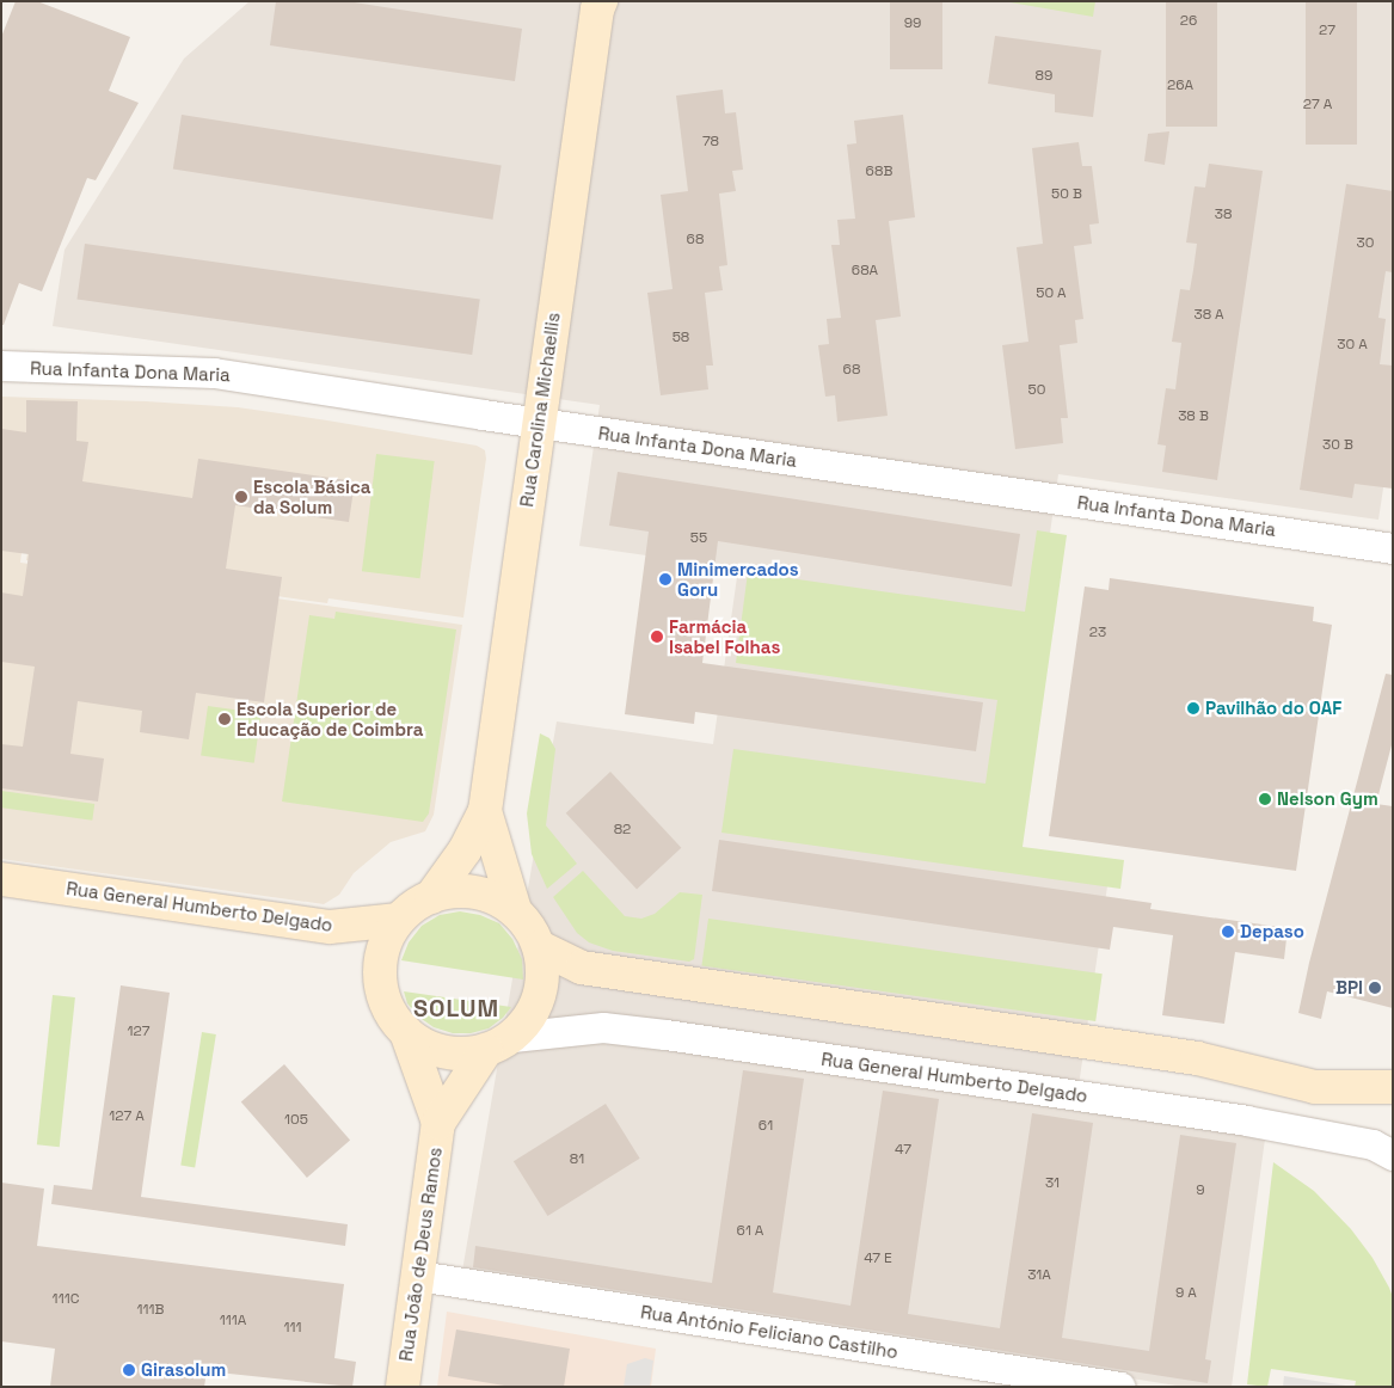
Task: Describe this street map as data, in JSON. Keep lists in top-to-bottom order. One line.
{"streets":{"main road":["Rua Carolina Michaellis","Rua General Humberto Delgado","Rua João de Deus Ramos"],"street":["Rua Infanta Dona Maria","Rua António Feliciano Castilho"]},"crossings":[["Rua Infanta Dona Maria","Rua Carolina Michaellis"],["Rua Carolina Michaellis","Rua General Humberto Delgado"],["Rua Carolina Michaellis","Rua João de Deus Ramos"],["Rua General Humberto Delgado","Rua João de Deus Ramos"],["Rua João de Deus Ramos","Rua António Feliciano Castilho"]],"districts":["SOLUM"],"places":["Escola Básica da Solum","Minimercados Goru","Farmácia Isabel Folhas","Pavilhão do OAF","Escola Superior de Educação de Coimbra","Nelson Gym","Depaso","BPI","Girasolum"],"house_numbers":["26","99","27","89","26A","27 A","78","68B","50 B","38","68","30","68A","50 A","38 A","58","30 A","68","50","38 B","30 B","55","23","82","127","127 A","105","61","47","81","31","9","61 A","47 E","31A","9 A","111C","111B","111A","111"]}
